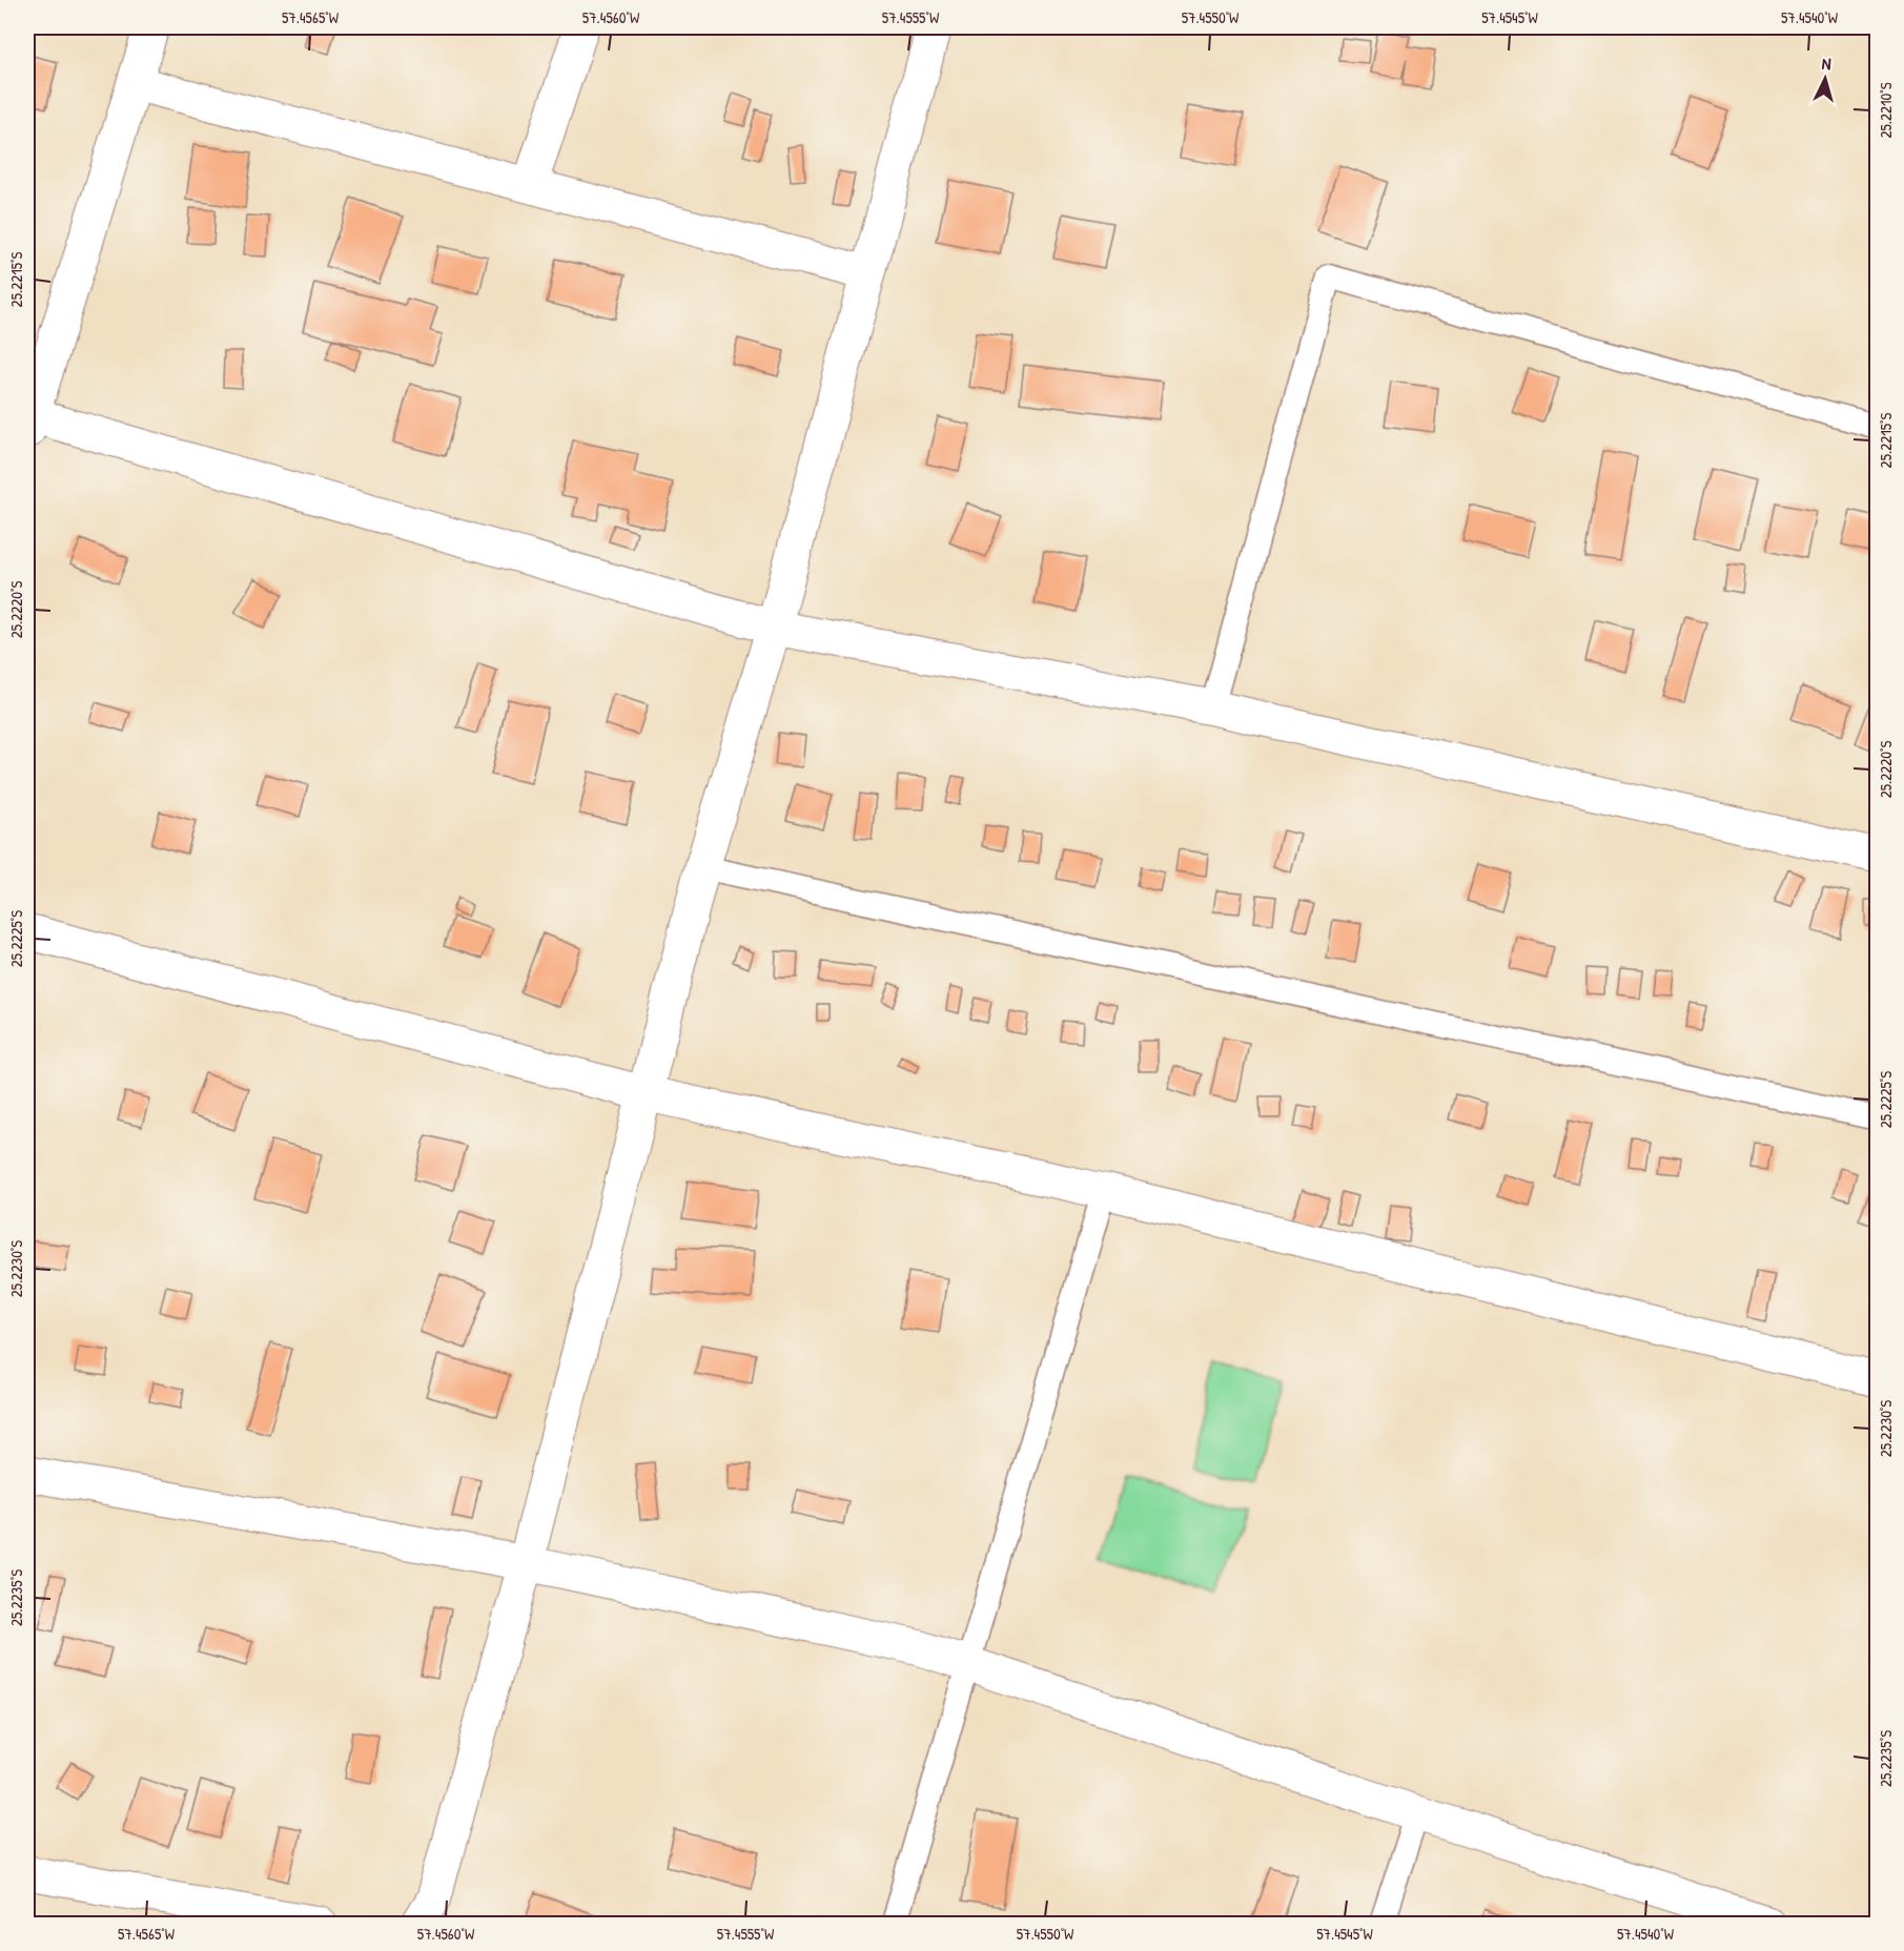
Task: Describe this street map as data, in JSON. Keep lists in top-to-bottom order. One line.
{"north":"top","coordinates":["57.4565°W","57.4560°W","57.4555°W","57.4550°W","57.4545°W","57.4540°W","25.2210°S","25.2215°S","25.2220°S","25.2225°S","25.2230°S","25.2235°S"]}
